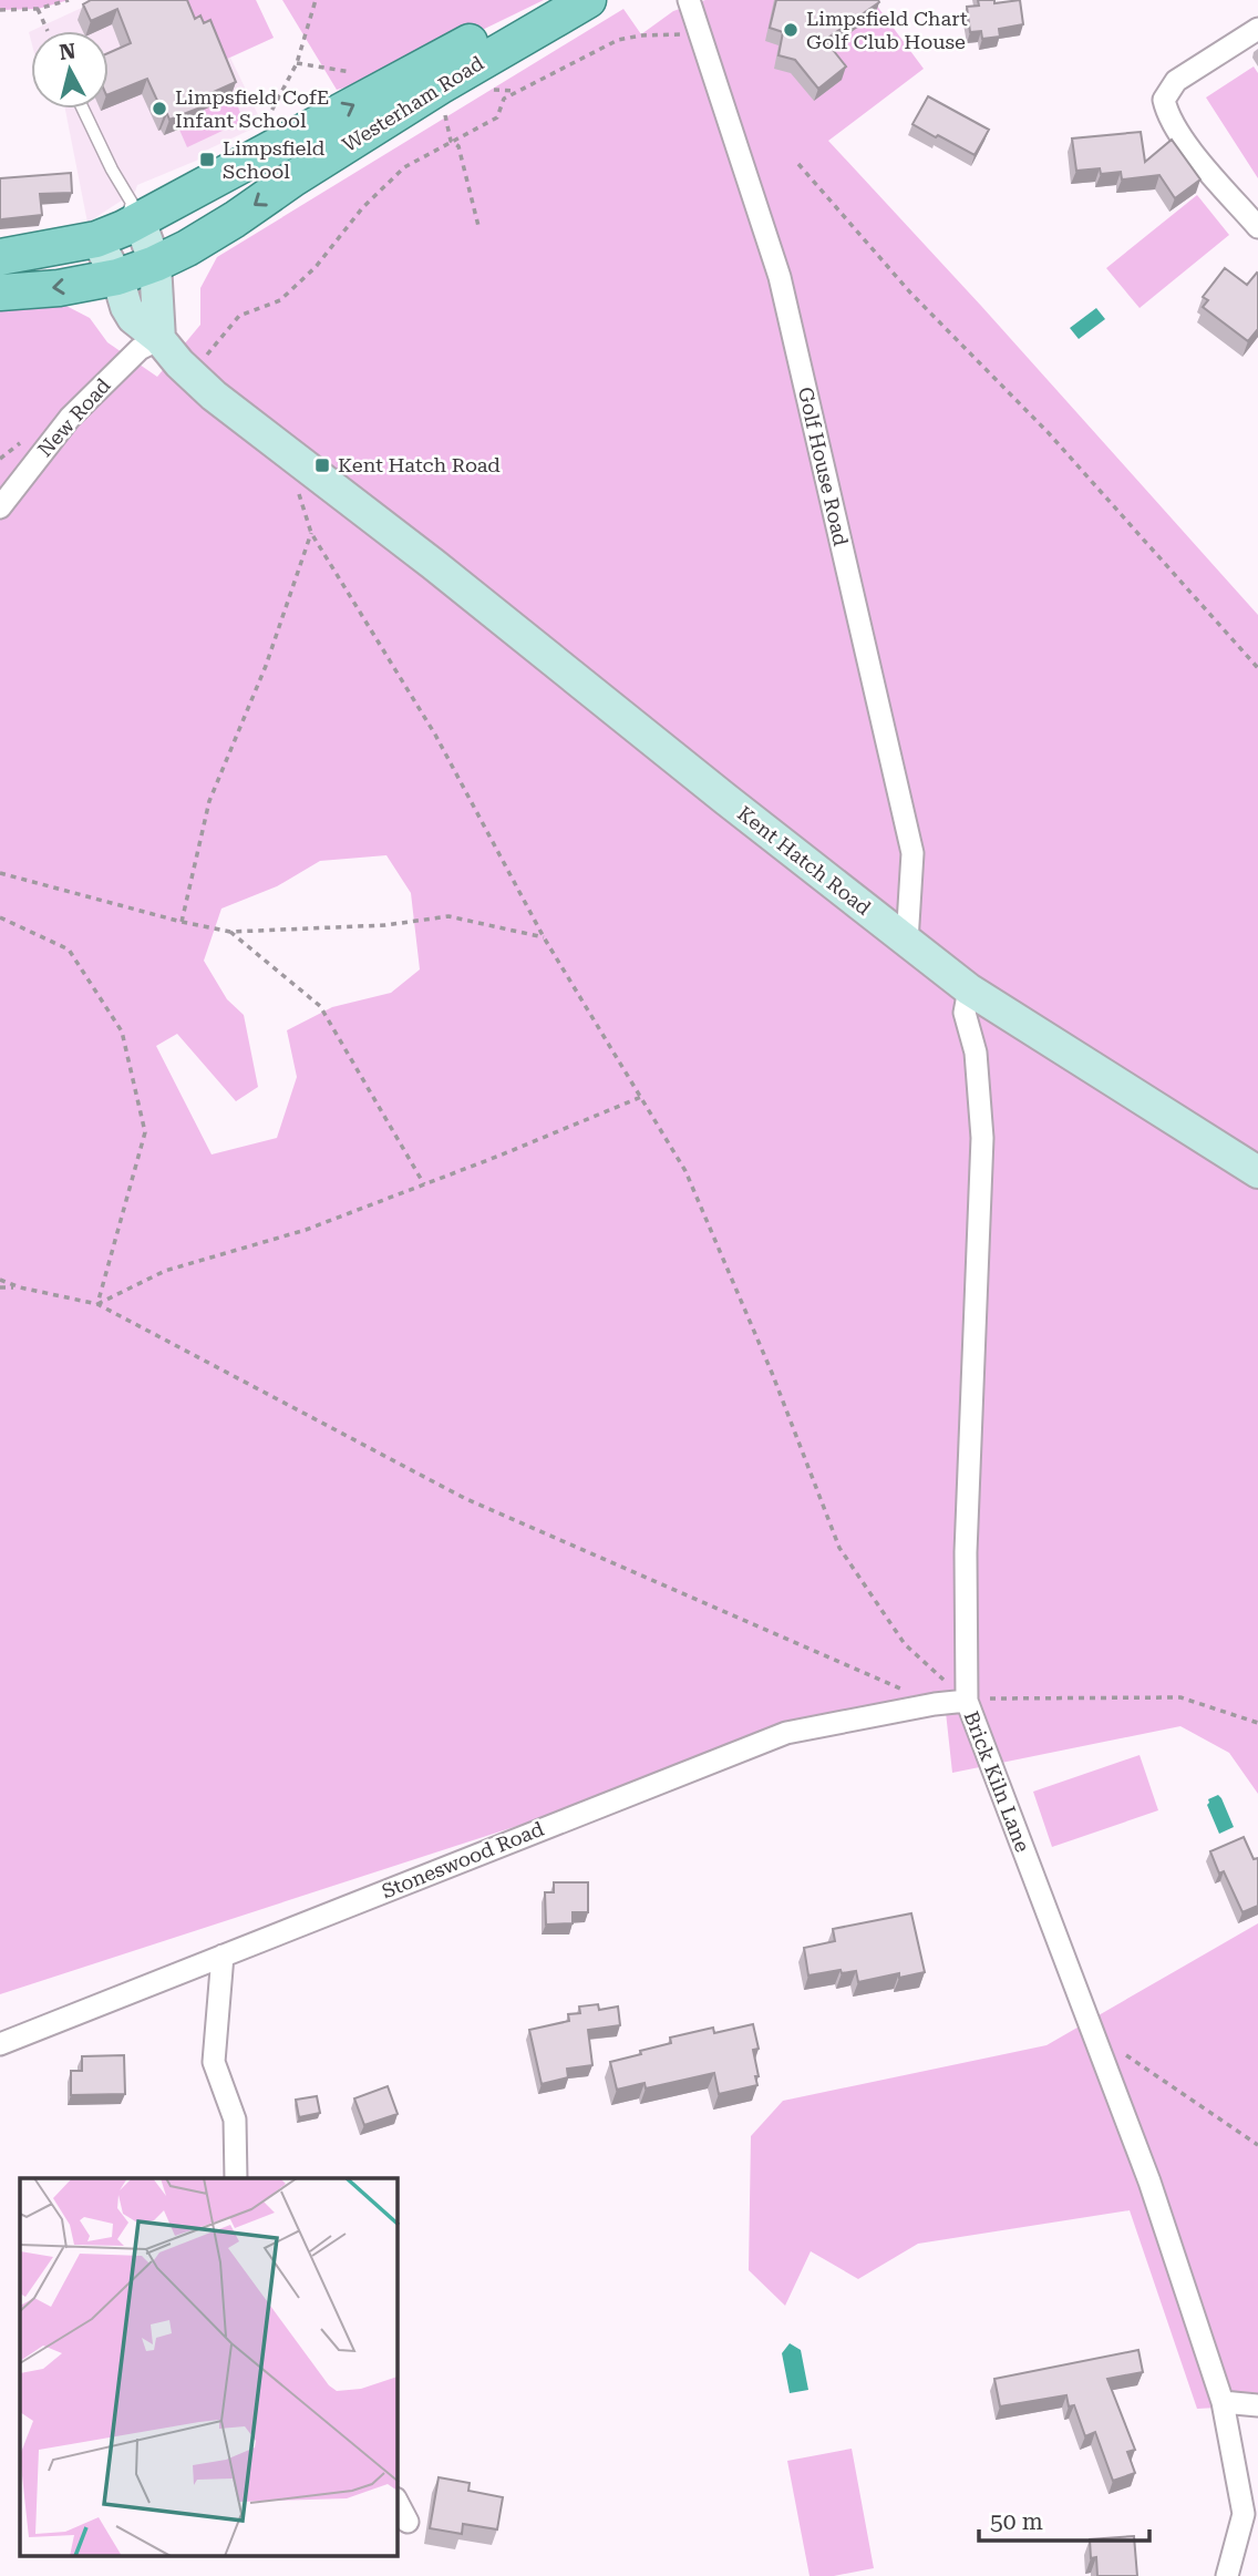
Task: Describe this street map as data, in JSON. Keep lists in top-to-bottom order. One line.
{"streets":{"main road":["Westerham Road","Kent Hatch Road"],"street":["New Road","Golf House Road","Brick Kiln Lane","Stoneswood Road"]},"crossings":[["New Road","Kent Hatch Road"],["Golf House Road","Kent Hatch Road"],["Kent Hatch Road","Brick Kiln Lane"],["Brick Kiln Lane","Stoneswood Road"]],"places":{"other":["Limpsfield Chart Golf Club House","Limpsfield CofE Infant School"],"transit":["Limpsfield School","Kent Hatch Road"]},"scale_bar":"50 m","north":"top"}
